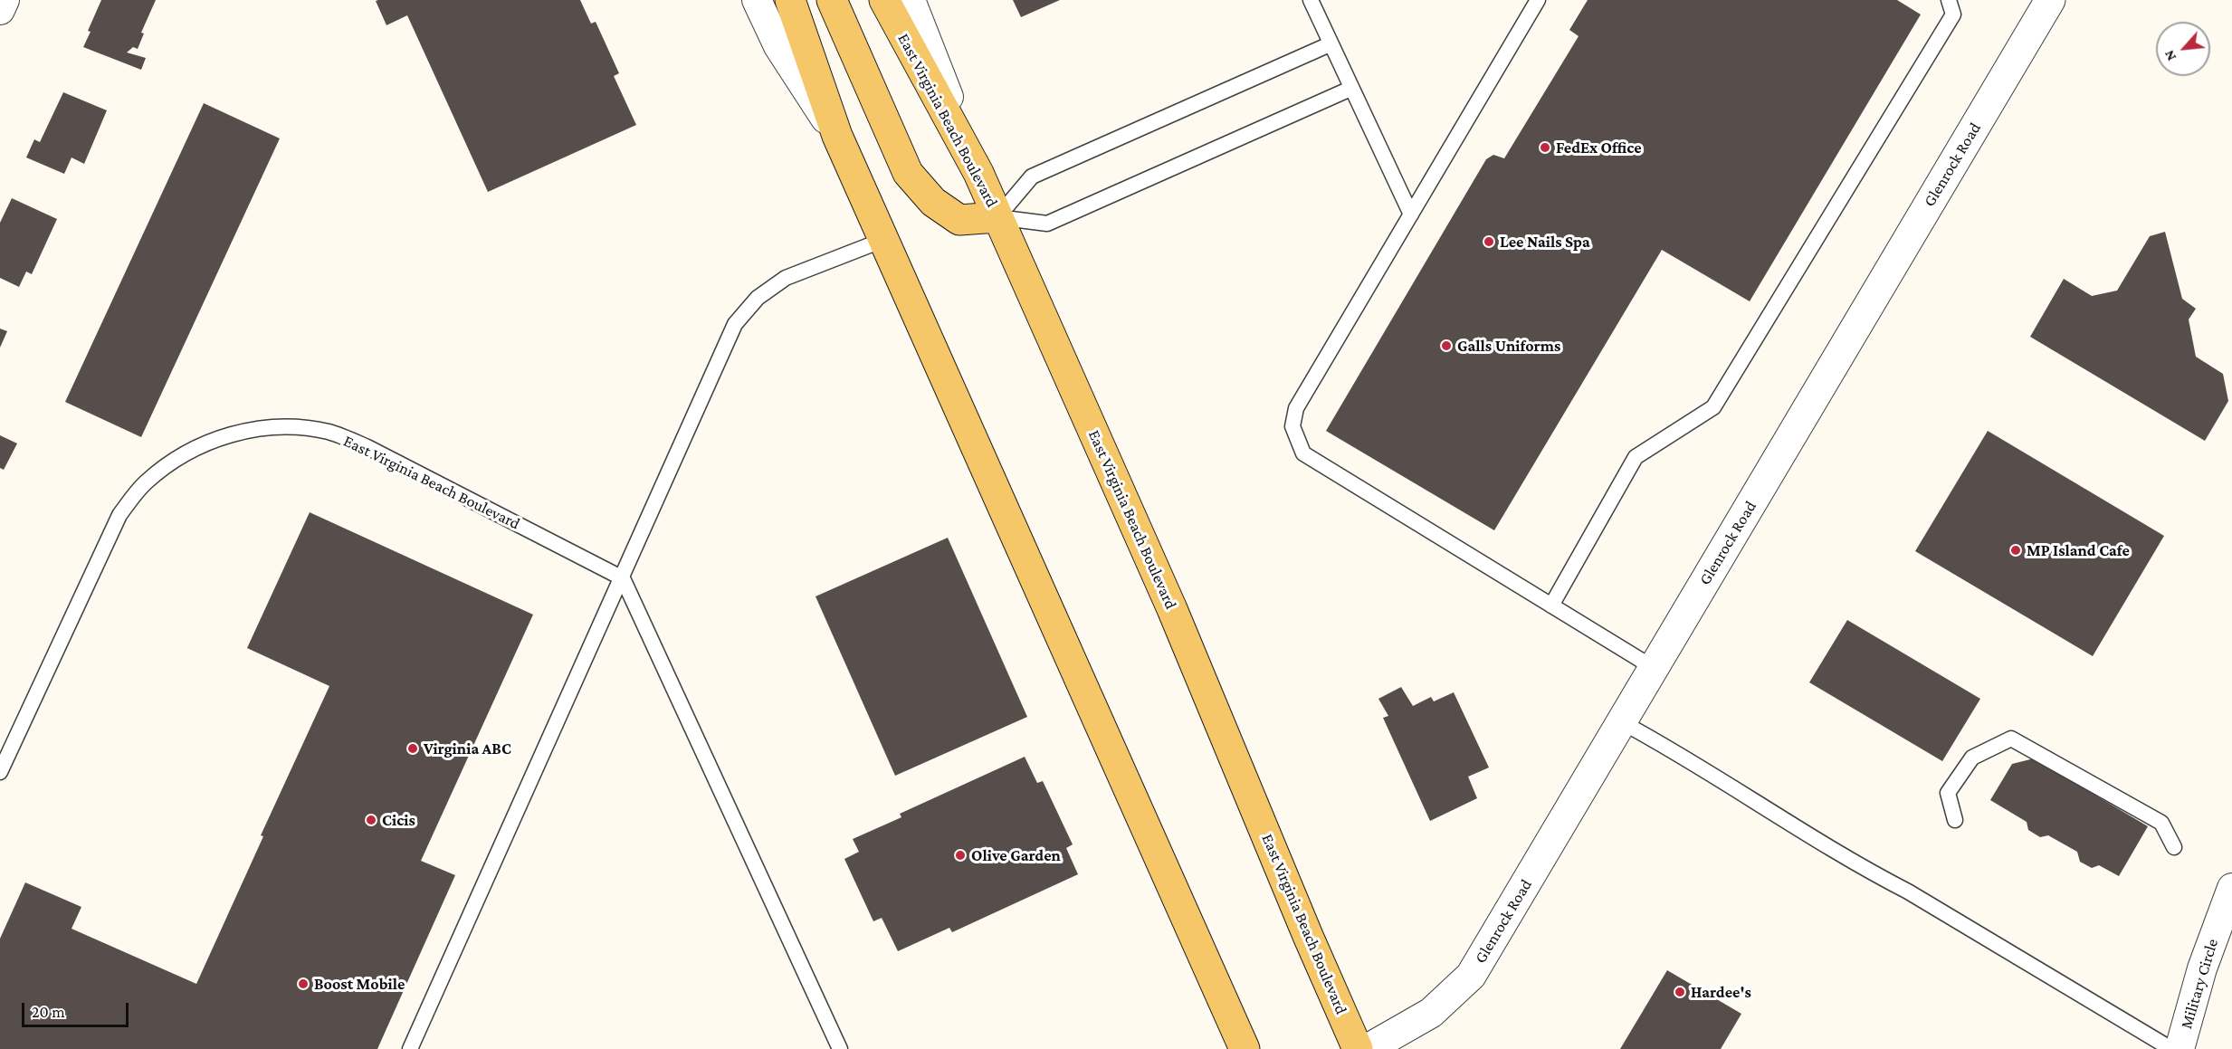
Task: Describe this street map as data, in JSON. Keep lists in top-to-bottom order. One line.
{"streets":{"main road":["East Virginia Beach Boulevard"],"street":["Glenrock Road","Military Circle"]},"places":["FedEx Office","Lee Nails Spa","Galls Uniforms","MP Island Cafe","Virginia ABC","Cicis","Olive Garden","Boost Mobile","Hardee's"],"scale_bar":"20 m","north":"bottom left"}
